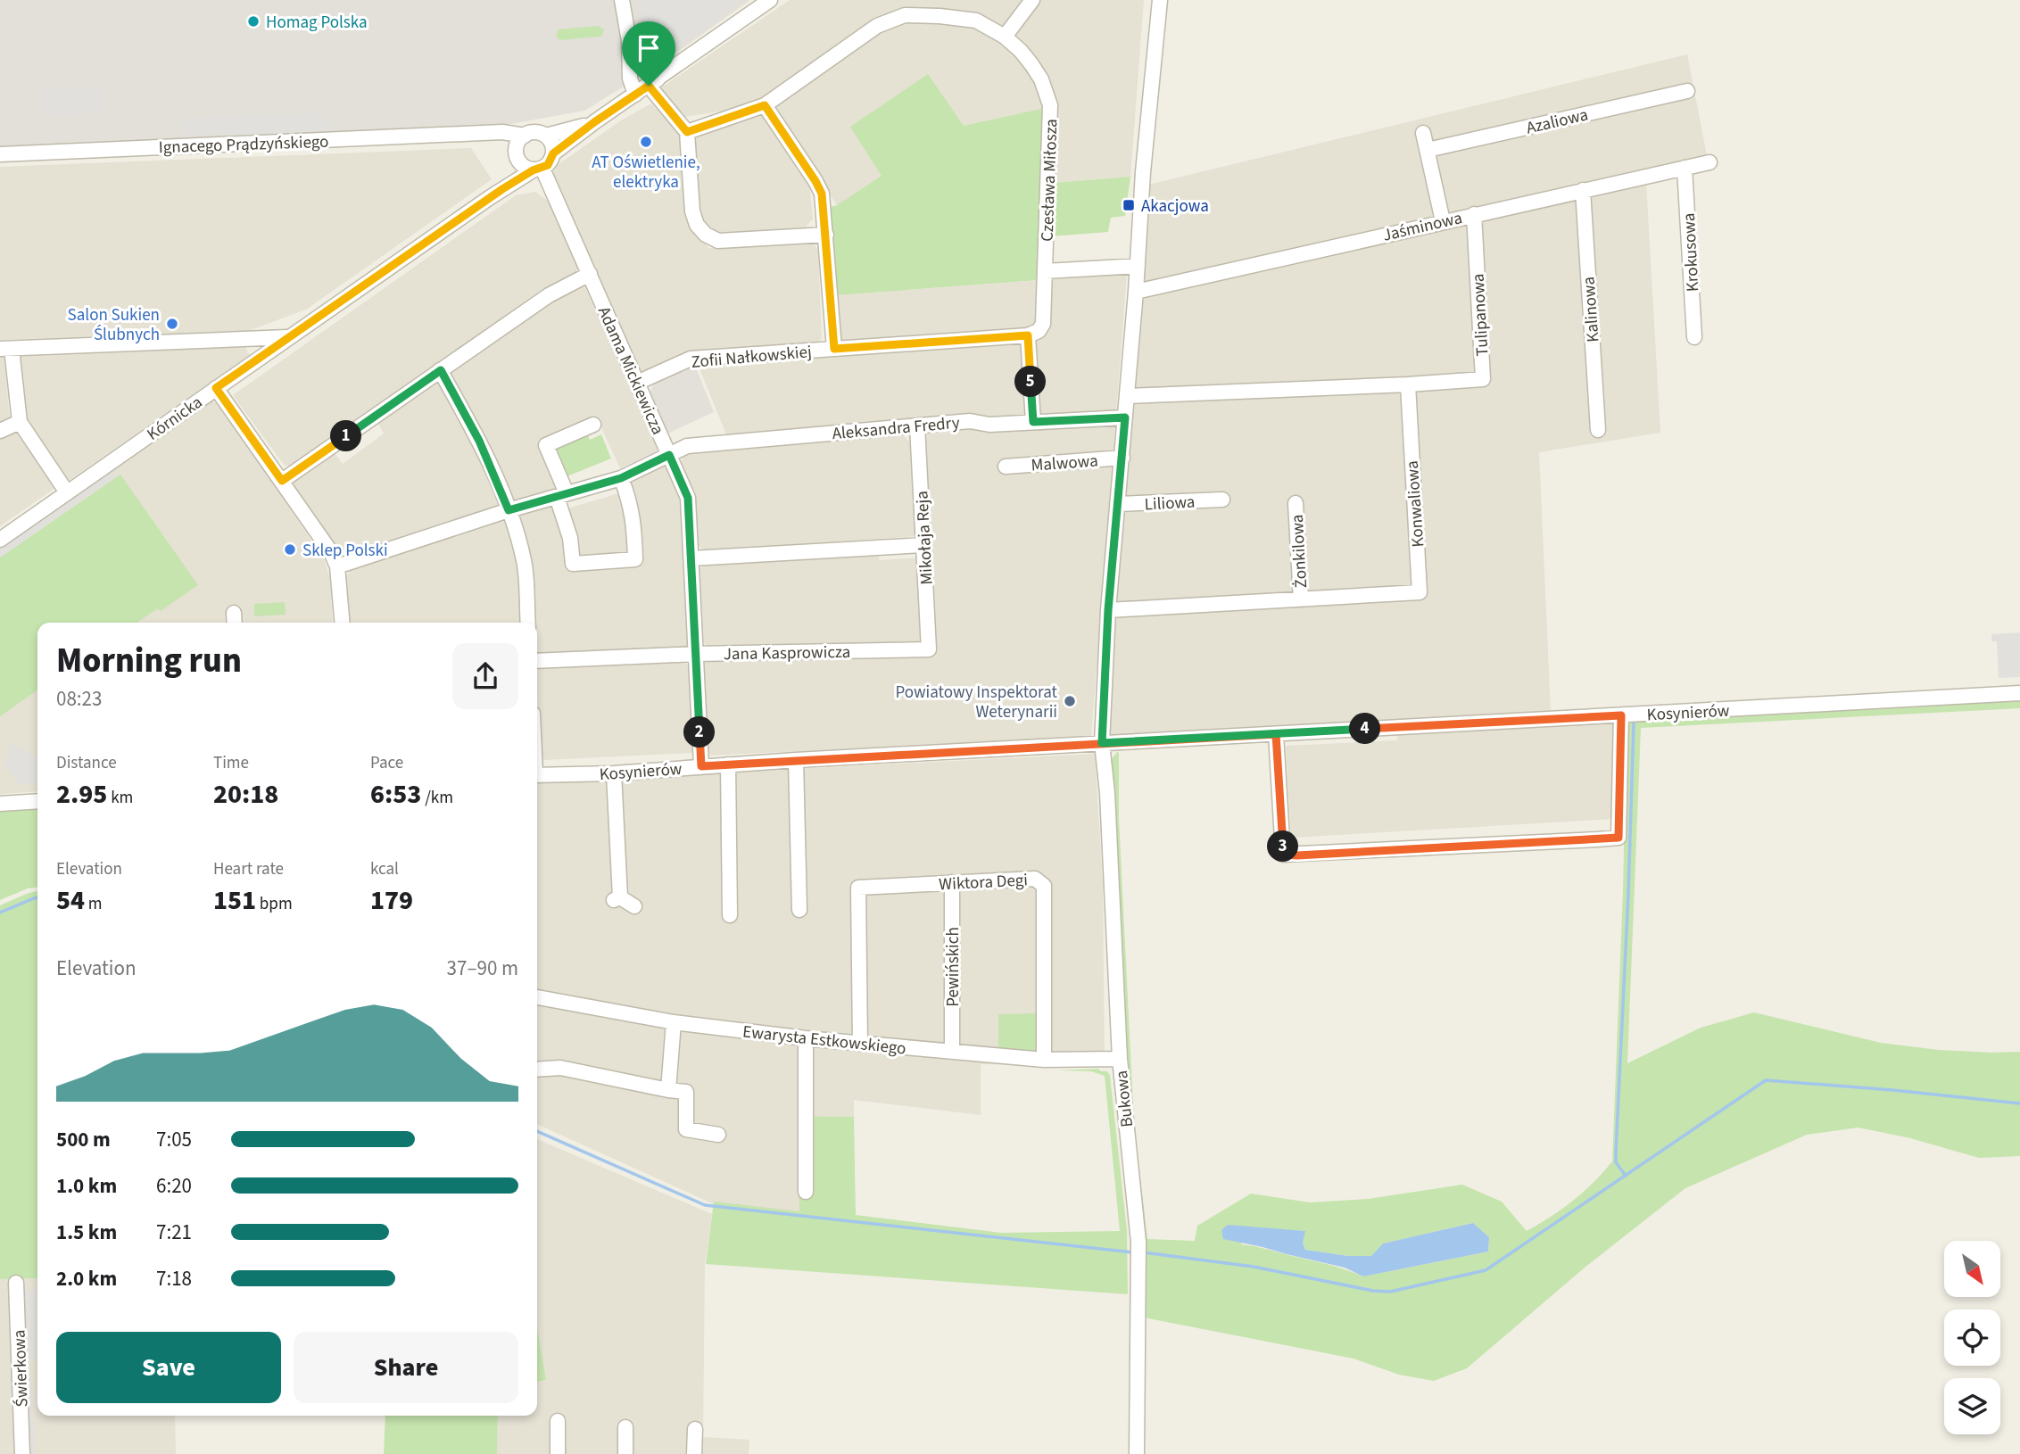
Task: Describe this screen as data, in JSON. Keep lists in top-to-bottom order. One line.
{"streets":{"street":["Azaliowa","Ignacego Prądzyńskiego","Czesława Miłosza","Jaśminowa","Krokusowa","Kalinowa","Tulipanowa","Zofii Nałkowskiej","Adama Mickiewicza","Kórnicka","Aleksandra Fredry","Malwowa","Liliowa","Konwaliowa","Mikołaja Reja","Żonkilowa","Jana Kasprowicza","Kosynierów","Wiktora Degi","Pewińskich","Ewarysta Estkowskiego","Bukowa","Świerkowa"]},"crossings":[["Ignacego Prądzyńskiego","Adama Mickiewicza"],["Ignacego Prądzyńskiego","Kórnicka"],["Czesława Miłosza","Zofii Nałkowskiej"],["Jaśminowa","Krokusowa"],["Jaśminowa","Kalinowa"],["Jaśminowa","Tulipanowa"],["Tulipanowa","Konwaliowa"],["Zofii Nałkowskiej","Adama Mickiewicza"],["Adama Mickiewicza","Kórnicka"],["Adama Mickiewicza","Aleksandra Fredry"],["Adama Mickiewicza","Jana Kasprowicza"],["Adama Mickiewicza","Kosynierów"],["Aleksandra Fredry","Mikołaja Reja"],["Konwaliowa","Żonkilowa"],["Mikołaja Reja","Jana Kasprowicza"],["Kosynierów","Bukowa"],["Wiktora Degi","Pewińskich"],["Wiktora Degi","Ewarysta Estkowskiego"],["Pewińskich","Ewarysta Estkowskiego"],["Ewarysta Estkowskiego","Bukowa"]],"places":{"other":["Homag Polska","AT Oświetlenie, elektryka","Salon Sukien Ślubnych","Sklep Polski","Powiatowy Inspektorat Weterynarii"],"transit":["Akacjowa"]},"north":"bottom right","page":{"pins":["5","1","4","2","3"],"heading":["Morning run","08:23"],"stats":[["Distance","2.95 km"],["Time","20:18"],["Pace","6:53 /km"],["Elevation","54 m"],["Heart rate","151 bpm"],["kcal","179"]],"chart":["Elevation","37–90 m"],"list":[{"name":"500 m","note":"7:05"},{"name":"1.0 km","note":"6:20"},{"name":"1.5 km","note":"7:21"},{"name":"2.0 km","note":"7:18"}],"buttons":["Save","Share"]}}
